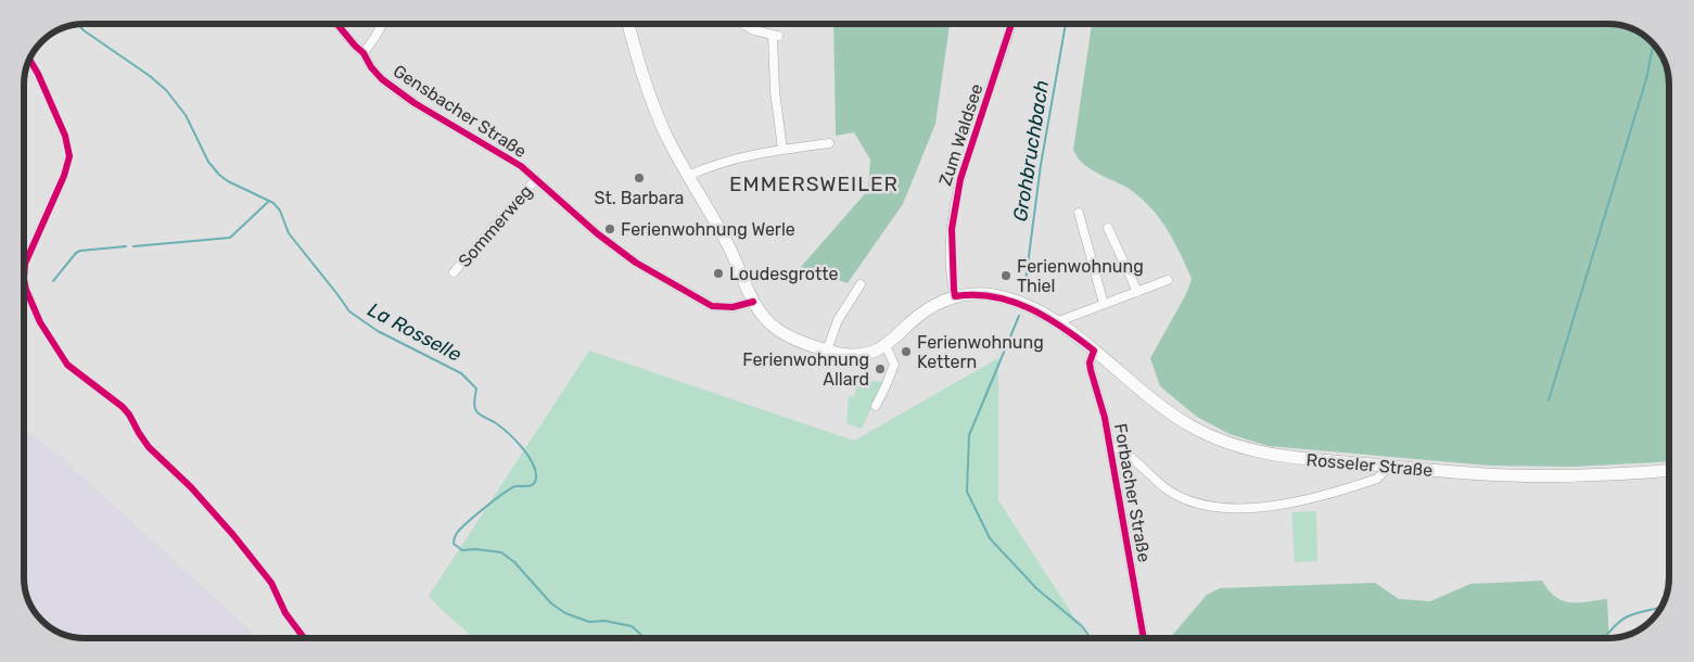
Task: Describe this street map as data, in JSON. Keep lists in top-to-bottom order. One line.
{"streets":{"main road":["Rosseler Straße"],"street":["Gensbacher Straße","Zum Waldsee","Sommerweg","Forbacher Straße"]},"crossings":[["Gensbacher Straße","Sommerweg"],["Rosseler Straße","Forbacher Straße"]],"districts":["EMMERSWEILER"],"water":["Grohbruchbach","La Rosselle"],"places":["St. Barbara","Ferienwohnung Werle","Loudesgrotte","Ferienwohnung Thiel","Ferienwohnung Kettern","Ferienwohnung Allard"]}
